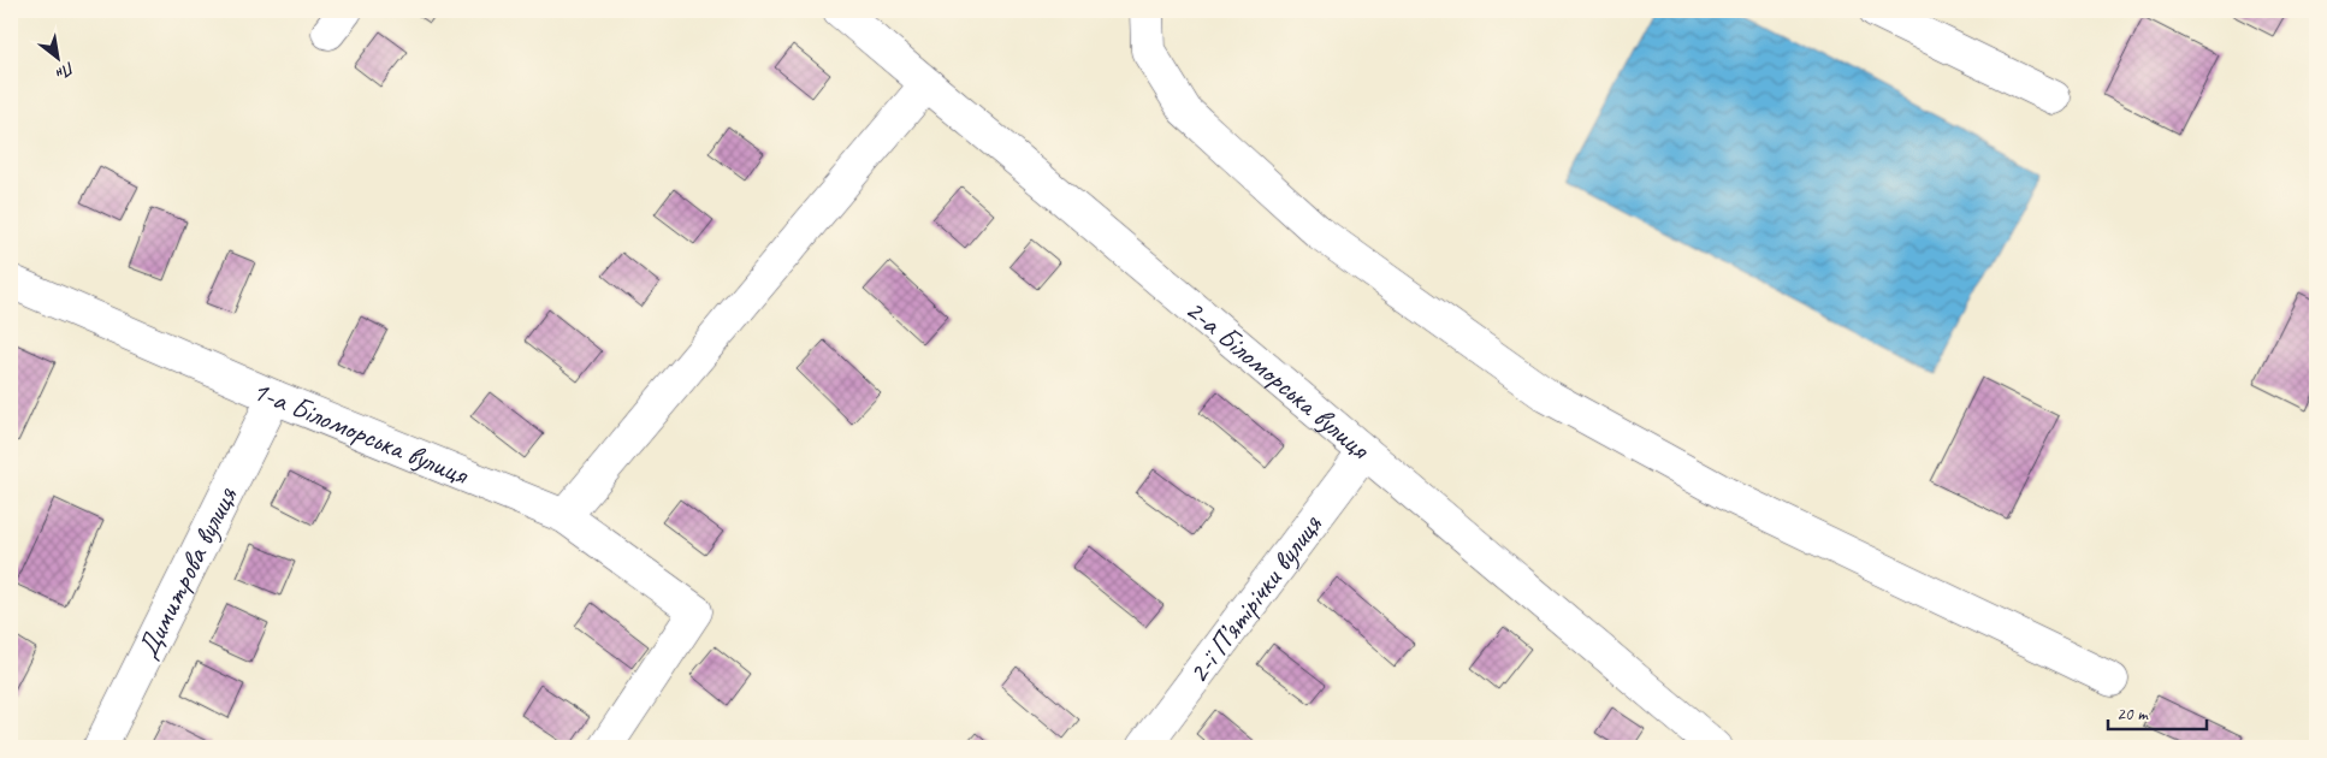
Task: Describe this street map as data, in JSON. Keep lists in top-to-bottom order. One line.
{"streets":{"street":["2-а Біломорська вулиця","1-а Біломорська вулиця","Димитрова вулиця","2-ї П’ятірічки вулиця"]},"crossings":[["2-а Біломорська вулиця","2-ї П’ятірічки вулиця"],["1-а Біломорська вулиця","Димитрова вулиця"]],"scale_bar":"20 m","north":"bottom right"}
